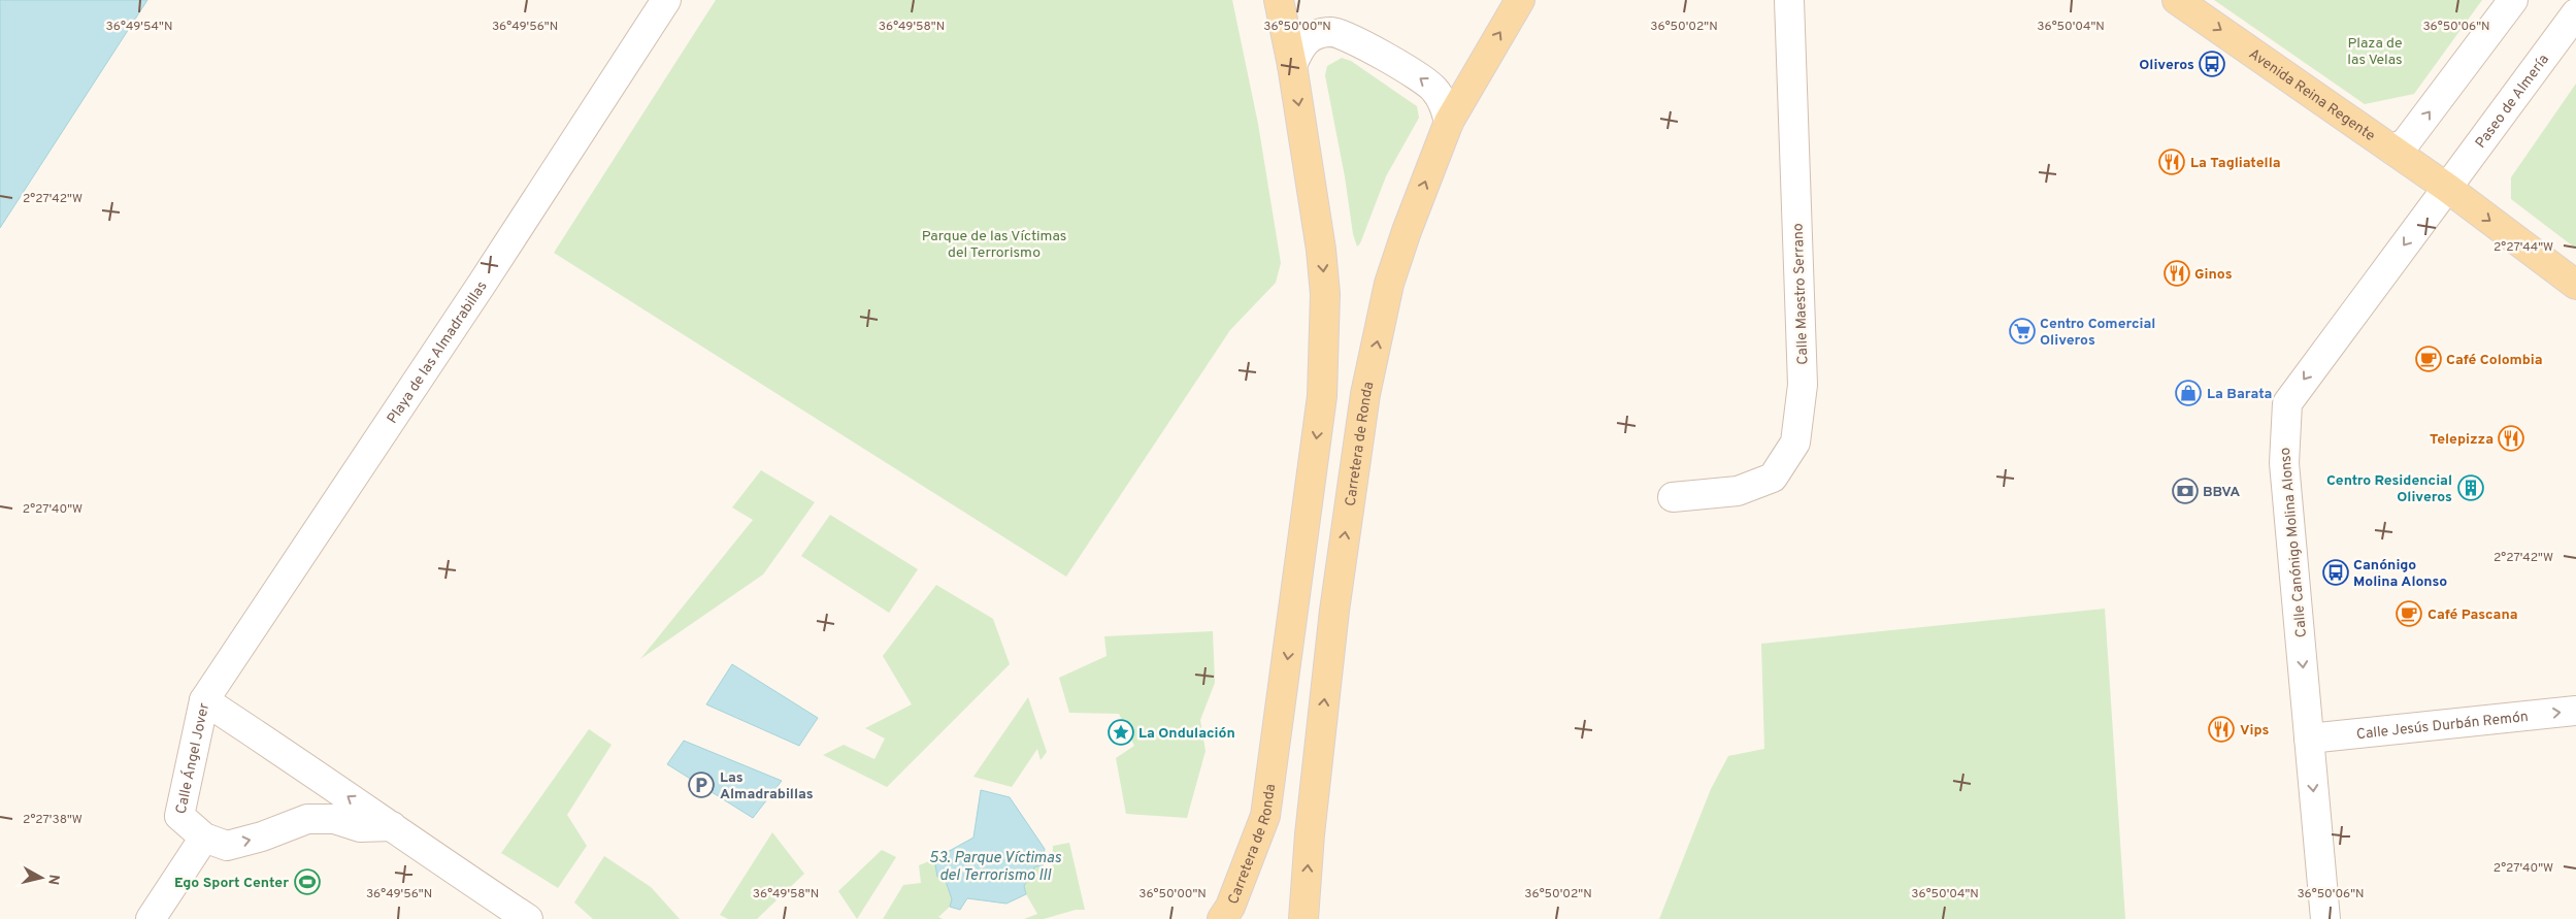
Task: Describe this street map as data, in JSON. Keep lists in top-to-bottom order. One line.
{"streets":{"main road":["Avenida Reina Regente","Carretera de Ronda"],"street":["Paseo de Almería","Calle Maestro Serrano","Playa de las Almadrabillas","Calle Canónigo Molina Alonso","Calle Jesús Durbán Remón","Calle Ángel Jover"]},"crossings":[["Avenida Reina Regente","Paseo de Almería"],["Avenida Reina Regente","Calle Canónigo Molina Alonso"],["Paseo de Almería","Calle Canónigo Molina Alonso"],["Playa de las Almadrabillas","Calle Ángel Jover"],["Calle Canónigo Molina Alonso","Calle Jesús Durbán Remón"]],"one_way":["Avenida Reina Regente","Calle Canónigo Molina Alonso","Calle Jesús Durbán Remón"],"water":["53. Parque Víctimas del Terrorismo III"],"parks":["Plaza de las Velas","Parque de las Víctimas del Terrorismo"],"places":{"bus stop":["Oliveros","Canónigo Molina Alonso"],"restaurant":["La Tagliatella","Ginos","Telepizza","Vips"],"supermarket":["Centro Comercial Oliveros"],"cafe":["Café Colombia","Café Pascana"],"shop":["La Barata"],"building":["Centro Residencial Oliveros"],"bank":["BBVA"],"place":["La Ondulación"],"parking":["Las Almadrabillas"],"sports":["Ego Sport Center"]},"north":"right","coordinates":["36°49'54\"N","36°49'56\"N","36°49'58\"N","36°50'00\"N","36°50'02\"N","36°50'04\"N","36°50'06\"N","2°27'42\"W","2°27'44\"W","2°27'40\"W","2°27'38\"W"]}
